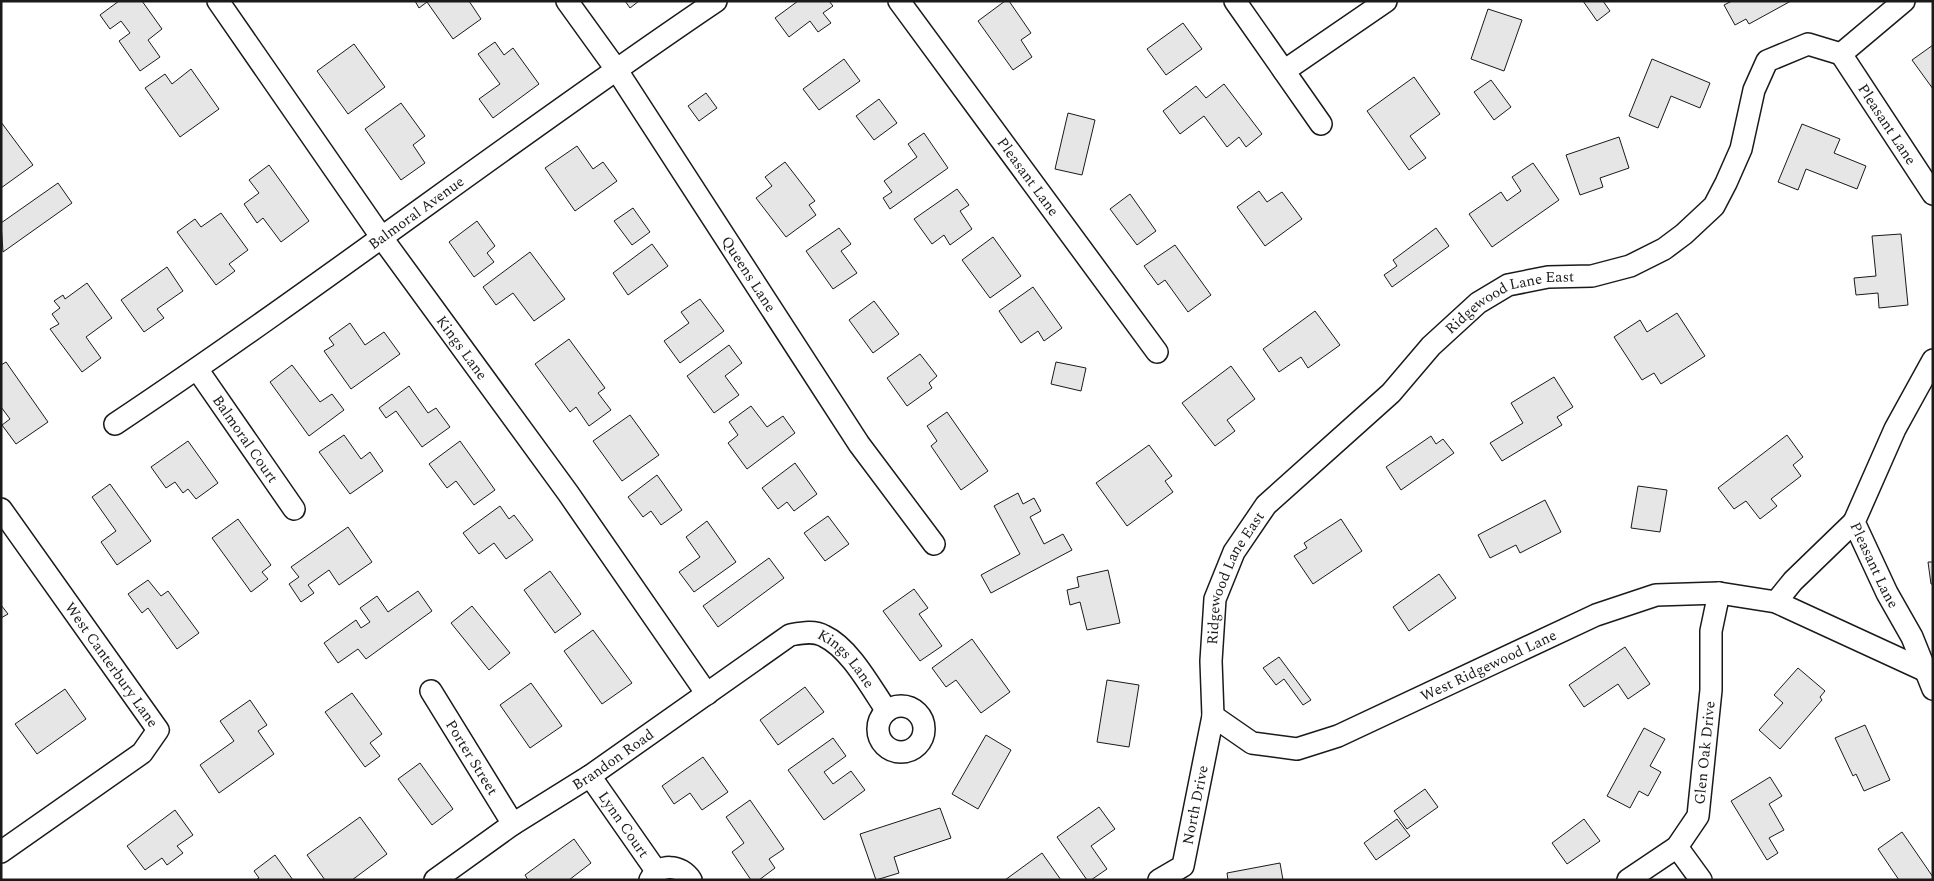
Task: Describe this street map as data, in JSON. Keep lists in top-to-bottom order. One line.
{"streets":{"street":["Pleasant Lane","Balmoral Avenue","Queens Lane","Ridgewood Lane East","Kings Lane","Balmoral Court","West Canterbury Lane","West Ridgewood Lane","Glen Oak Drive","Porter Street","Brandon Road","North Drive","Lynn Court"]},"crossings":[["Pleasant Lane","Ridgewood Lane East"],["Pleasant Lane","West Ridgewood Lane"],["Balmoral Avenue","Queens Lane"],["Balmoral Avenue","Kings Lane"],["Balmoral Avenue","Balmoral Court"],["Ridgewood Lane East","West Ridgewood Lane"],["Ridgewood Lane East","North Drive"],["Kings Lane","Brandon Road"],["West Ridgewood Lane","Glen Oak Drive"],["West Ridgewood Lane","North Drive"],["Porter Street","Brandon Road"],["Brandon Road","Lynn Court"]]}
